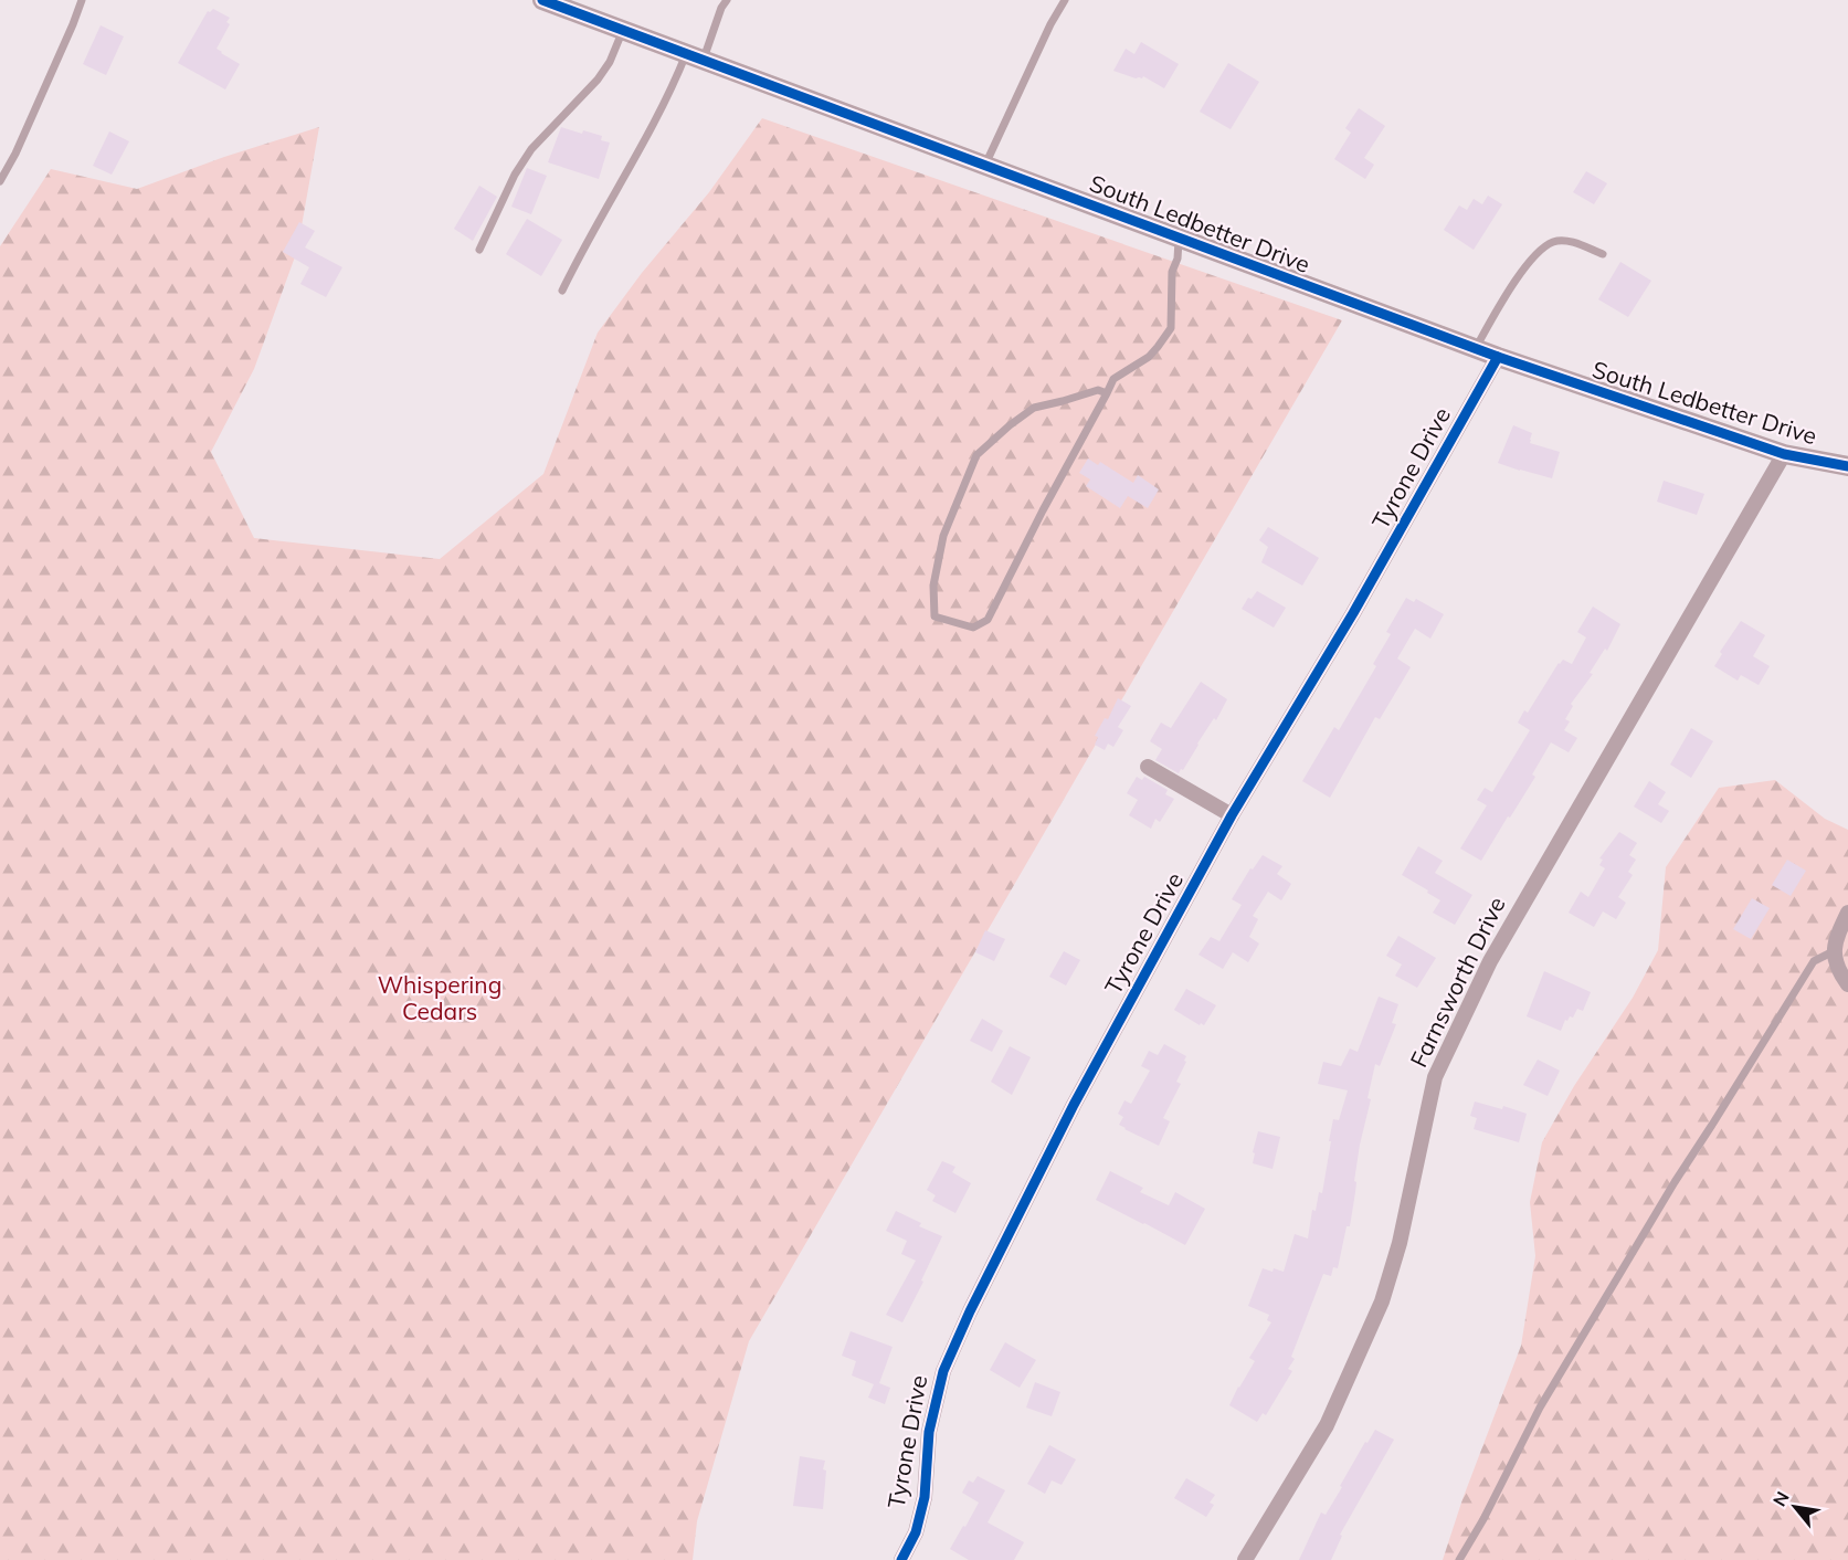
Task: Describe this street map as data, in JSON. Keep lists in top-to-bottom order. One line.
{"streets":{"street":["South Ledbetter Drive","Tyrone Drive","Farnsworth Drive"]},"crossings":[["South Ledbetter Drive","Tyrone Drive"],["South Ledbetter Drive","Farnsworth Drive"]],"parks":["Whispering Cedars"],"north":"top left"}
